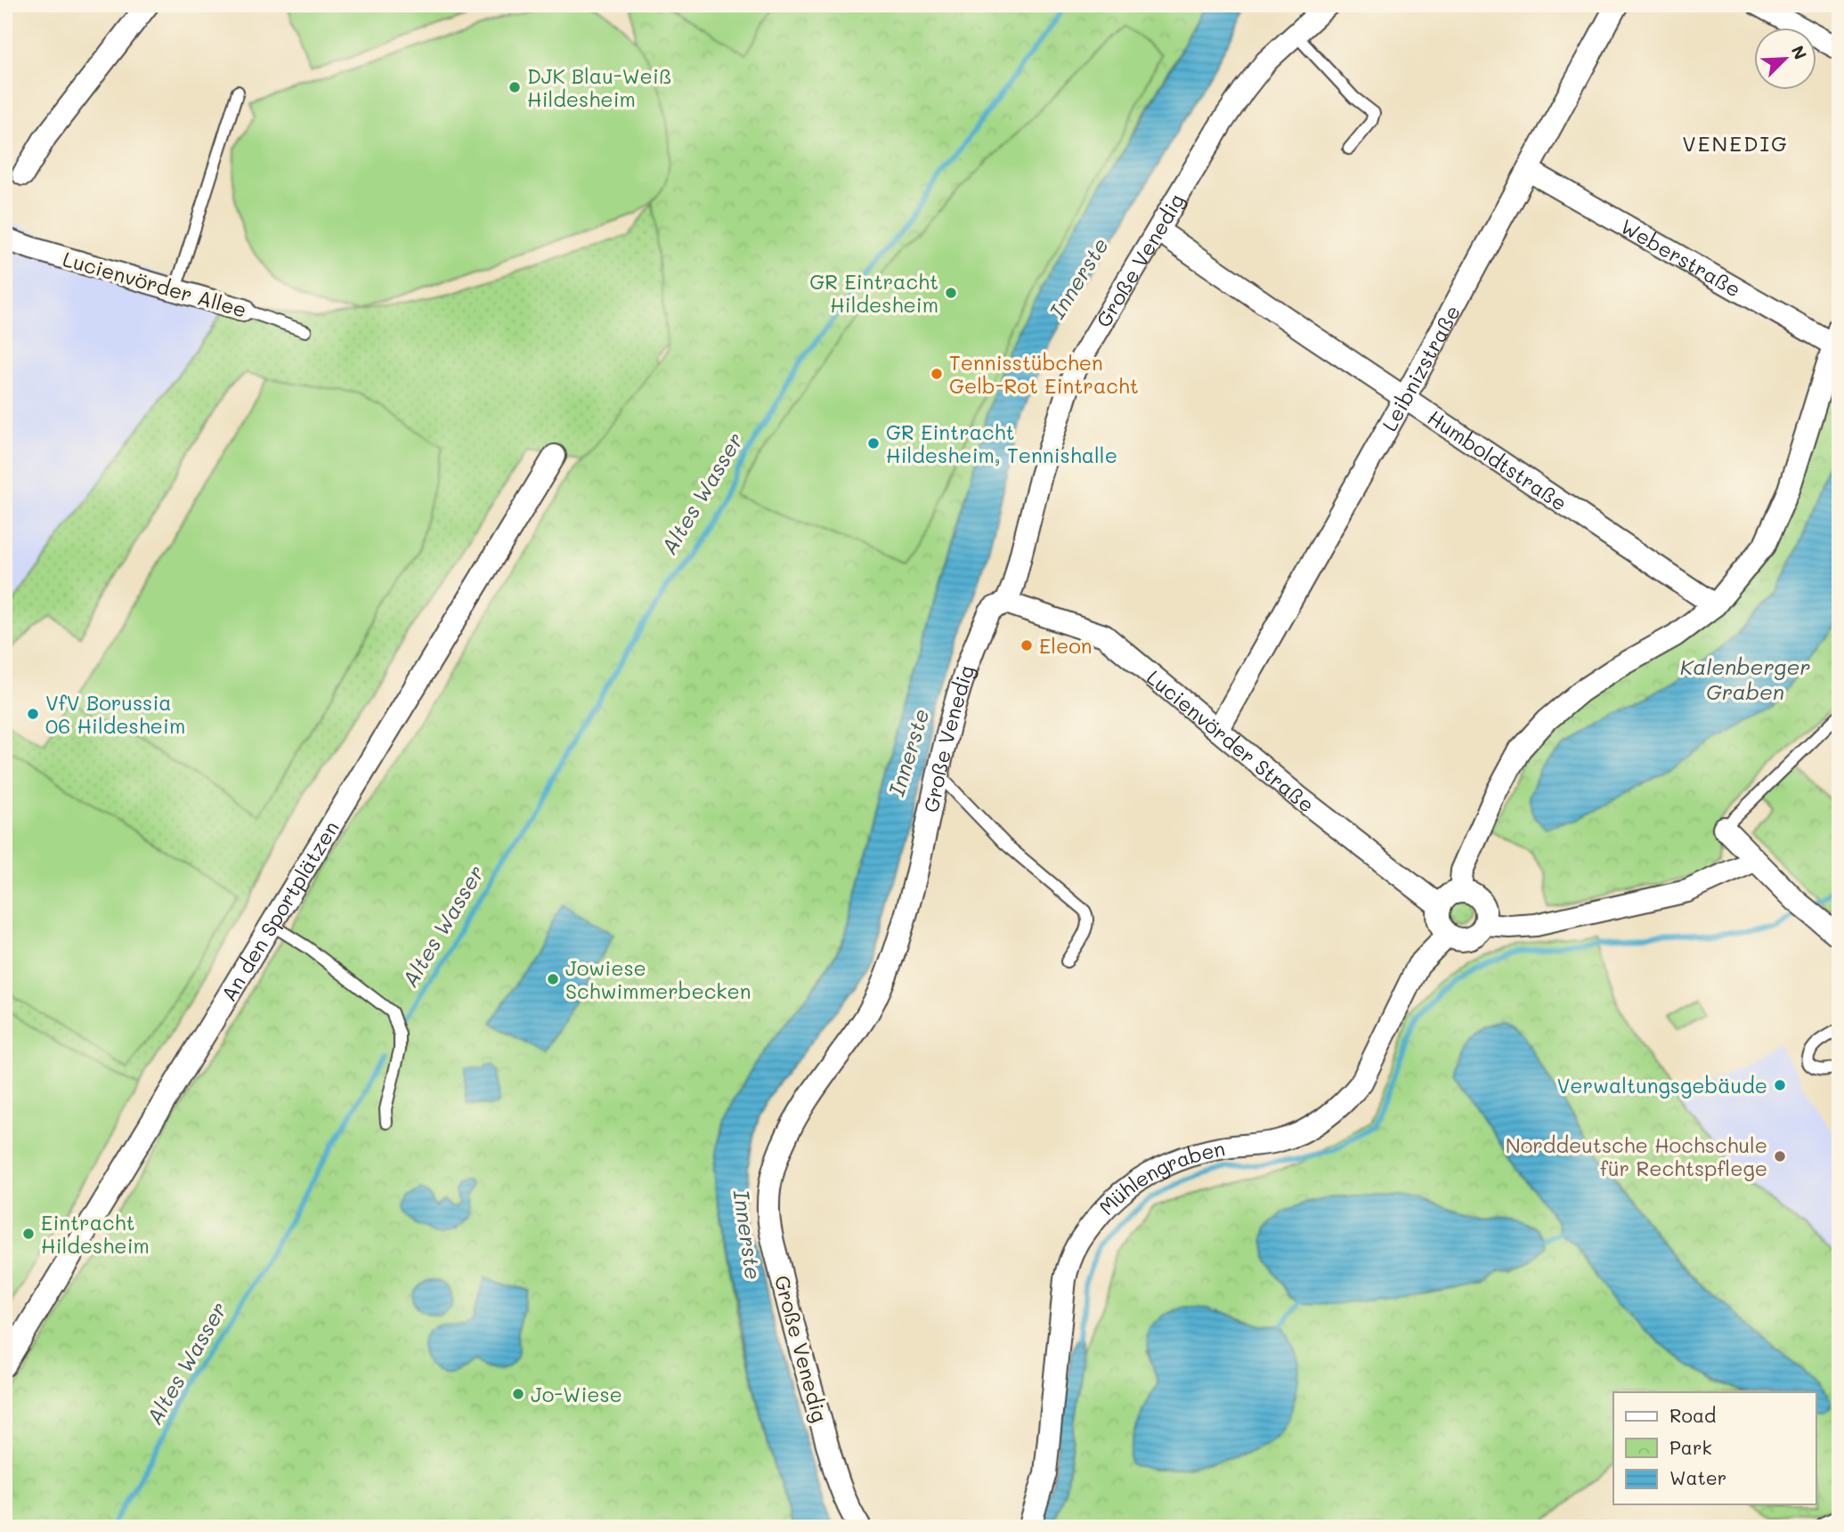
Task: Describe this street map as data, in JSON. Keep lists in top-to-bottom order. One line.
{"streets":{"street":["Weberstraße","Große Venedig","Lucienvörder Allee","Leibnizstraße","Humboldtstraße","Lucienvörder Straße","An den Sportplätzen","Mühlengraben"]},"crossings":[["Weberstraße","Leibnizstraße"],["Große Venedig","Humboldtstraße"],["Große Venedig","Lucienvörder Straße"],["Leibnizstraße","Humboldtstraße"],["Leibnizstraße","Lucienvörder Straße"],["Lucienvörder Straße","Mühlengraben"]],"districts":["VENEDIG"],"water":["Innerste","Altes Wasser","Kalenberger Graben"],"places":["DJK Blau-Weiß Hildesheim","GR Eintracht Hildesheim","Tennisstübchen Gelb-Rot Eintracht","GR Eintracht Hildesheim, Tennishalle","Eleon","VfV Borussia 06 Hildesheim","Jowiese Schwimmerbecken","Verwaltungsgebäude","Norddeutsche Hochschule für Rechtspflege","Eintracht Hildesheim","Jo-Wiese"],"legend":["Road","Park","Water"],"north":"top right"}
